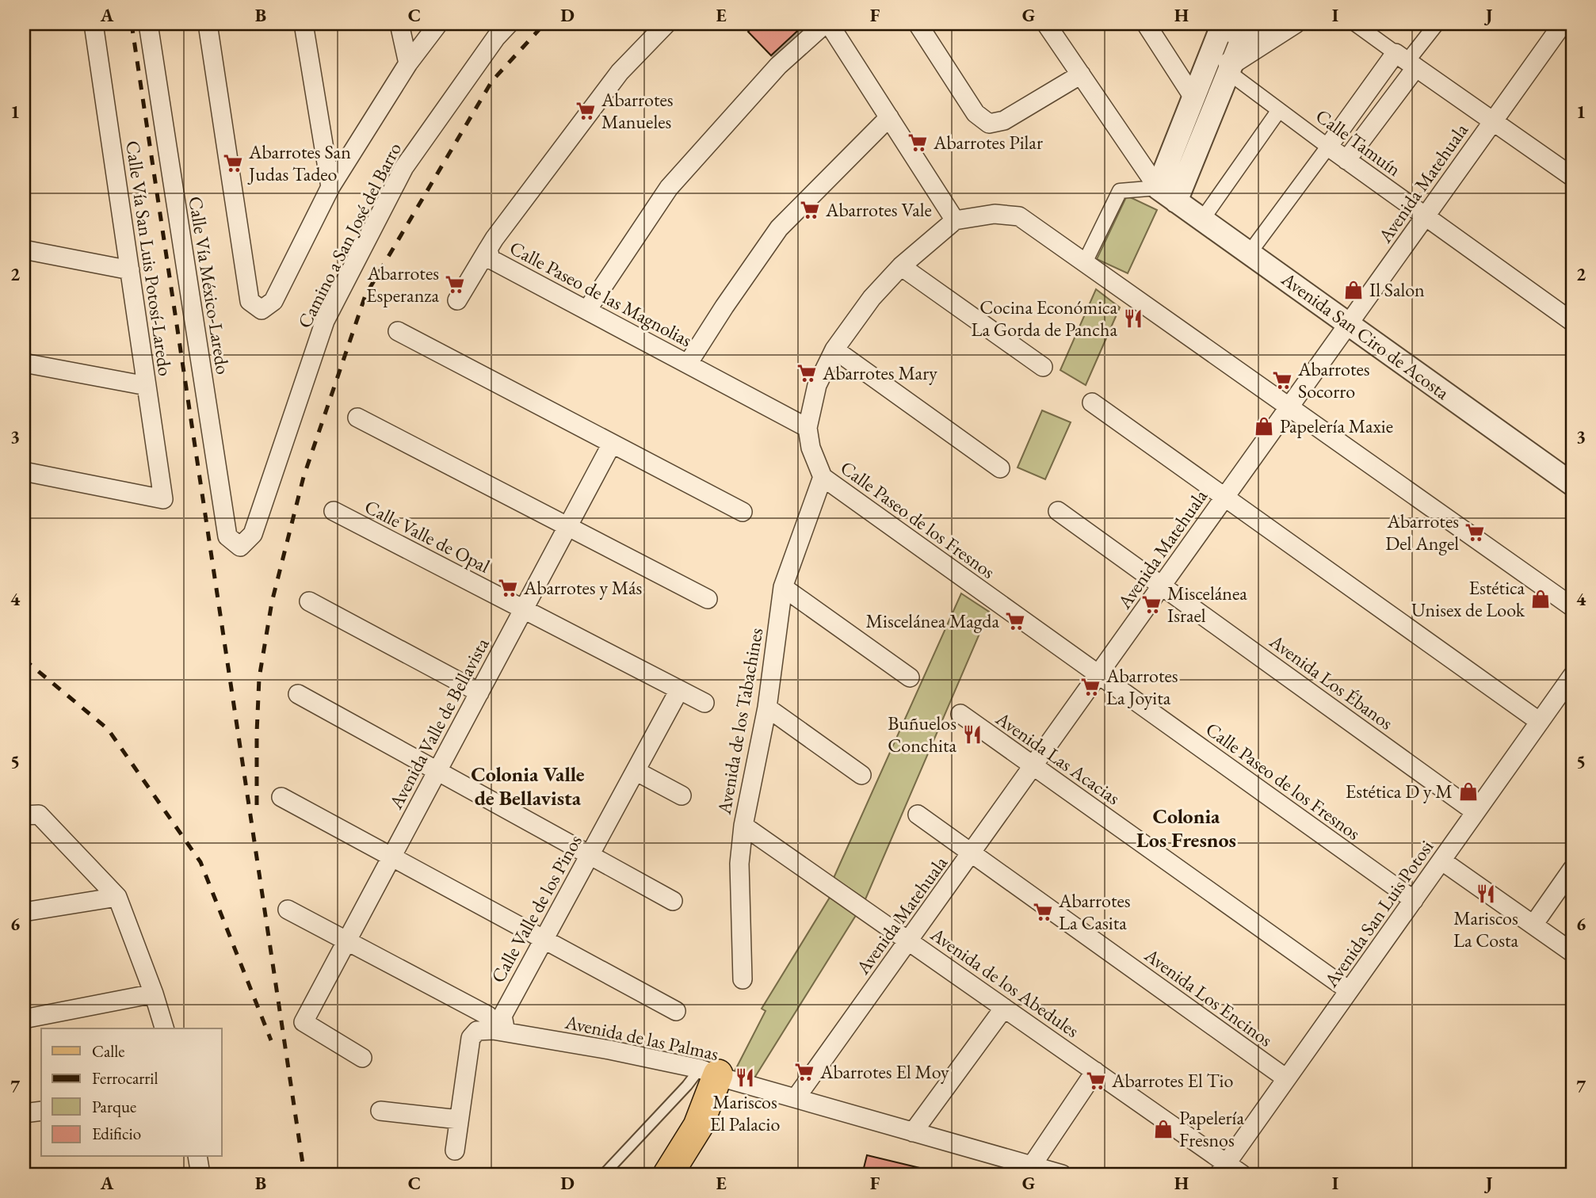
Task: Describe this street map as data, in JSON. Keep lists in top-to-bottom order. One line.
{"streets":{"street":["Calle Tamuín","Avenida Matehuala","Camino a San José del Barro","Calle Vía San Luis Potosí-Laredo","Calle Vía México-Laredo","Calle Paseo de las Magnolias","Avenida San Ciro de Acosta","Calle Paseo de los Fresnos","Calle Valle de Opal","Avenida Los Ébanos","Avenida de los Tabachines","Avenida Valle de Bellavista","Avenida Las Acacias","Calle Valle de los Pinos","Avenida San Luis Potosi","Avenida de los Abedules","Avenida Los Encinos","Avenida de las Palmas"]},"crossings":[["Calle Tamuín","Avenida Matehuala"],["Avenida Matehuala","Avenida San Ciro de Acosta"],["Avenida Matehuala","Calle Paseo de los Fresnos"],["Avenida Matehuala","Avenida Los Ébanos"],["Avenida Matehuala","Avenida Las Acacias"],["Avenida Matehuala","Avenida de los Abedules"],["Avenida Matehuala","Avenida Los Encinos"],["Avenida Matehuala","Avenida de las Palmas"],["Camino a San José del Barro","Calle Vía México-Laredo"],["Calle Paseo de las Magnolias","Calle Paseo de los Fresnos"],["Calle Paseo de los Fresnos","Avenida de los Tabachines"],["Calle Paseo de los Fresnos","Avenida San Luis Potosi"],["Calle Valle de Opal","Avenida Valle de Bellavista"],["Calle Valle de Opal","Calle Valle de los Pinos"],["Avenida Los Ébanos","Avenida San Luis Potosi"],["Avenida de los Tabachines","Avenida de los Abedules"],["Avenida Las Acacias","Avenida San Luis Potosi"],["Calle Valle de los Pinos","Avenida de las Palmas"],["Avenida San Luis Potosi","Avenida de los Abedules"],["Avenida San Luis Potosi","Avenida Los Encinos"]],"districts":["Colonia Valle de Bellavista","Colonia Los Fresnos"],"places":{"supermarket":["Abarrotes Manueles","Abarrotes Pilar","Abarrotes San Judas Tadeo","Abarrotes Vale","Abarrotes Esperanza","Abarrotes Mary","Abarrotes Socorro","Abarrotes Del Angel","Abarrotes y Más","Miscelánea Israel","Miscelánea Magda","Abarrotes La Joyita","Abarrotes La Casita","Abarrotes El Moy","Abarrotes El Tio"],"shop":["Il Salon","Papelería Maxie","Estética Unisex de Look","Estética D y M","Papelería Fresnos"],"restaurant":["Cocina Económica La Gorda de Pancha","Buñuelos Conchita","Mariscos La Costa","Mariscos El Palacio"]},"legend":["Calle","Ferrocarril","Parque","Edificio"],"grid":{"columns":["A","B","C","D","E","F","G","H","I","J"],"rows":["1","2","3","4","5","6","7"]}}
